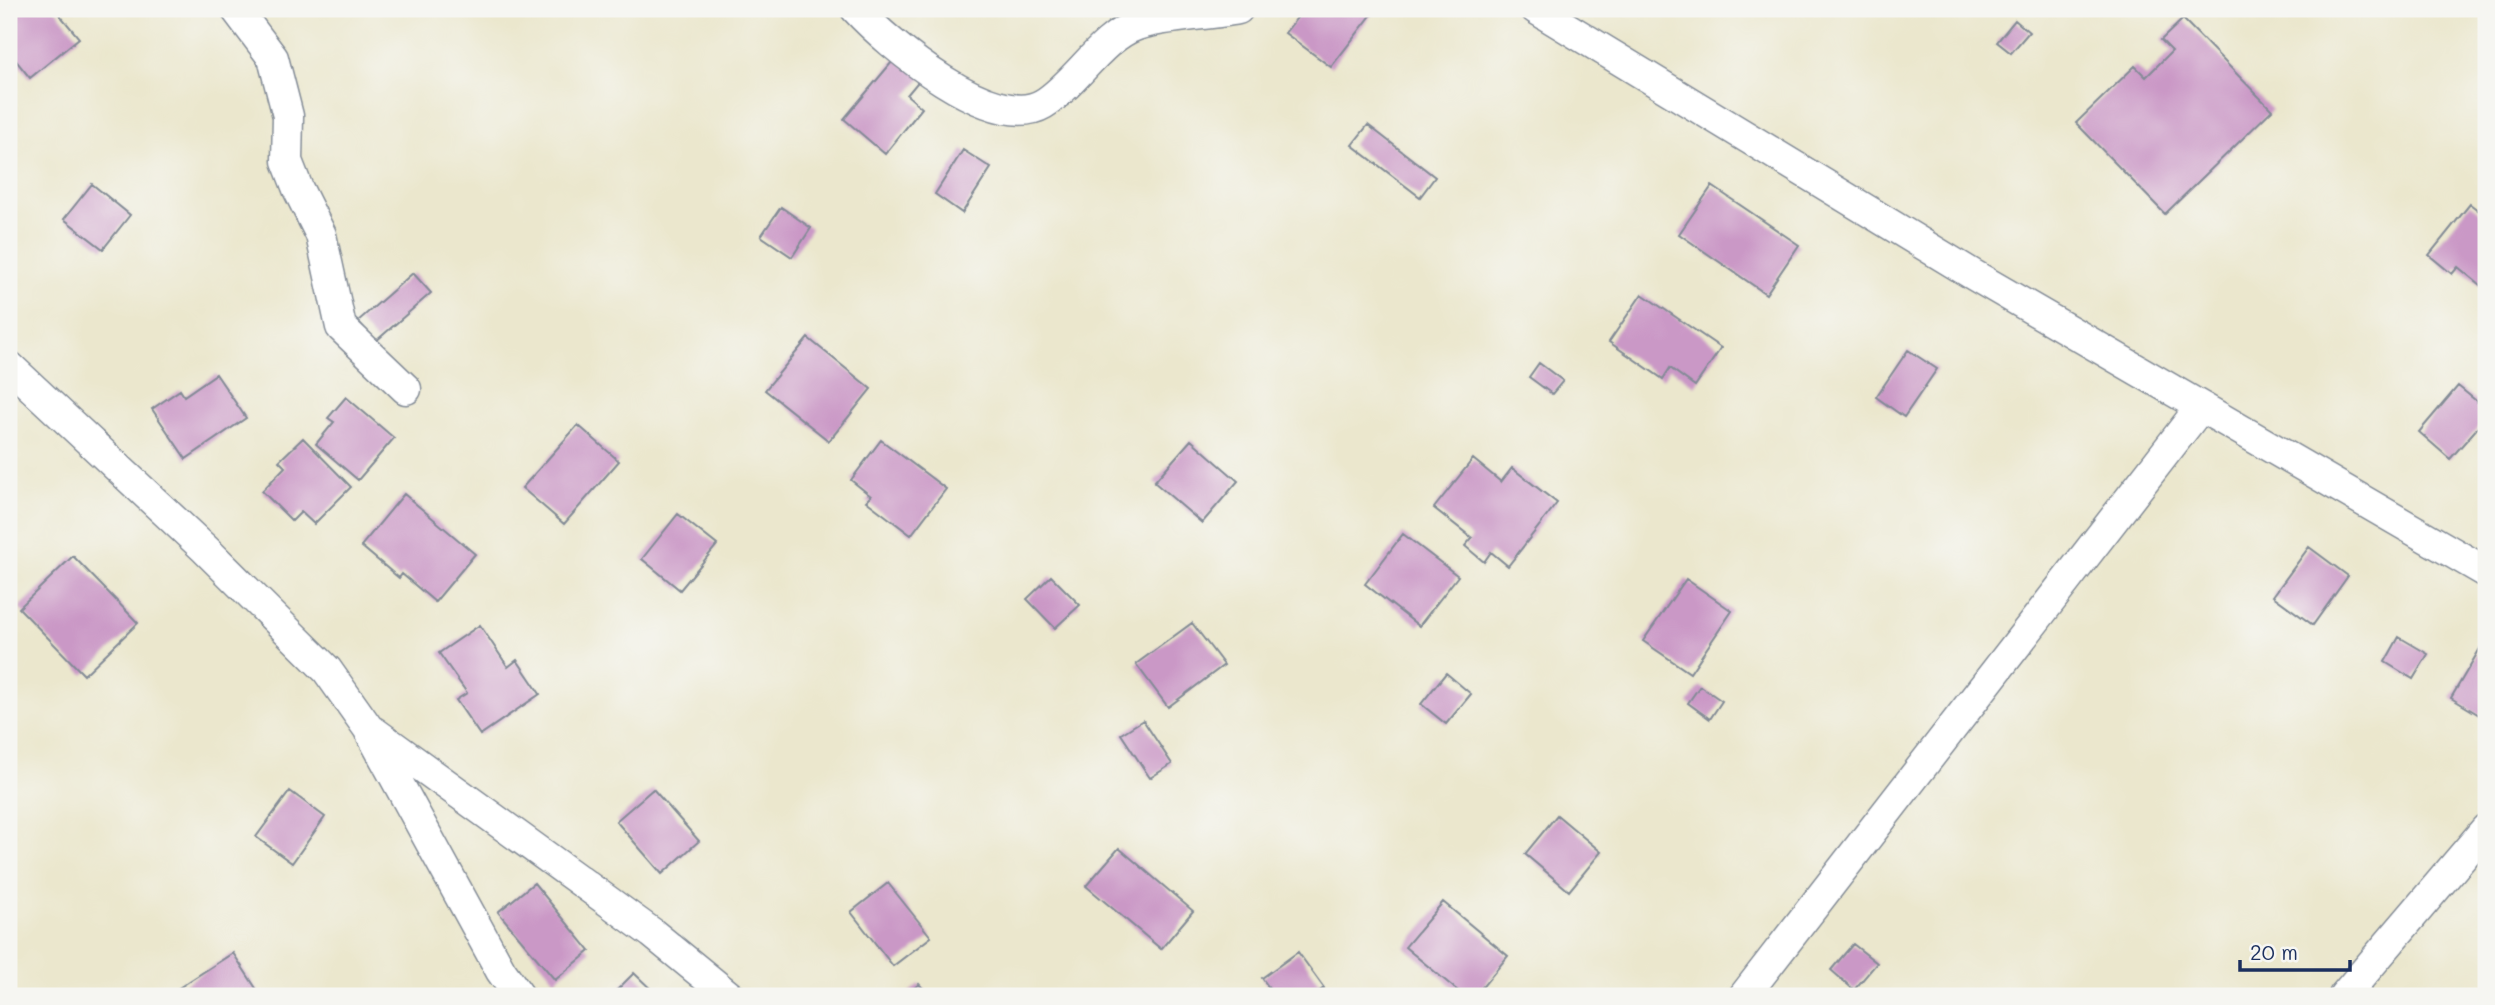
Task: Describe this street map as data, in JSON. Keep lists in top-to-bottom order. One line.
{"scale_bar":"20 m"}
